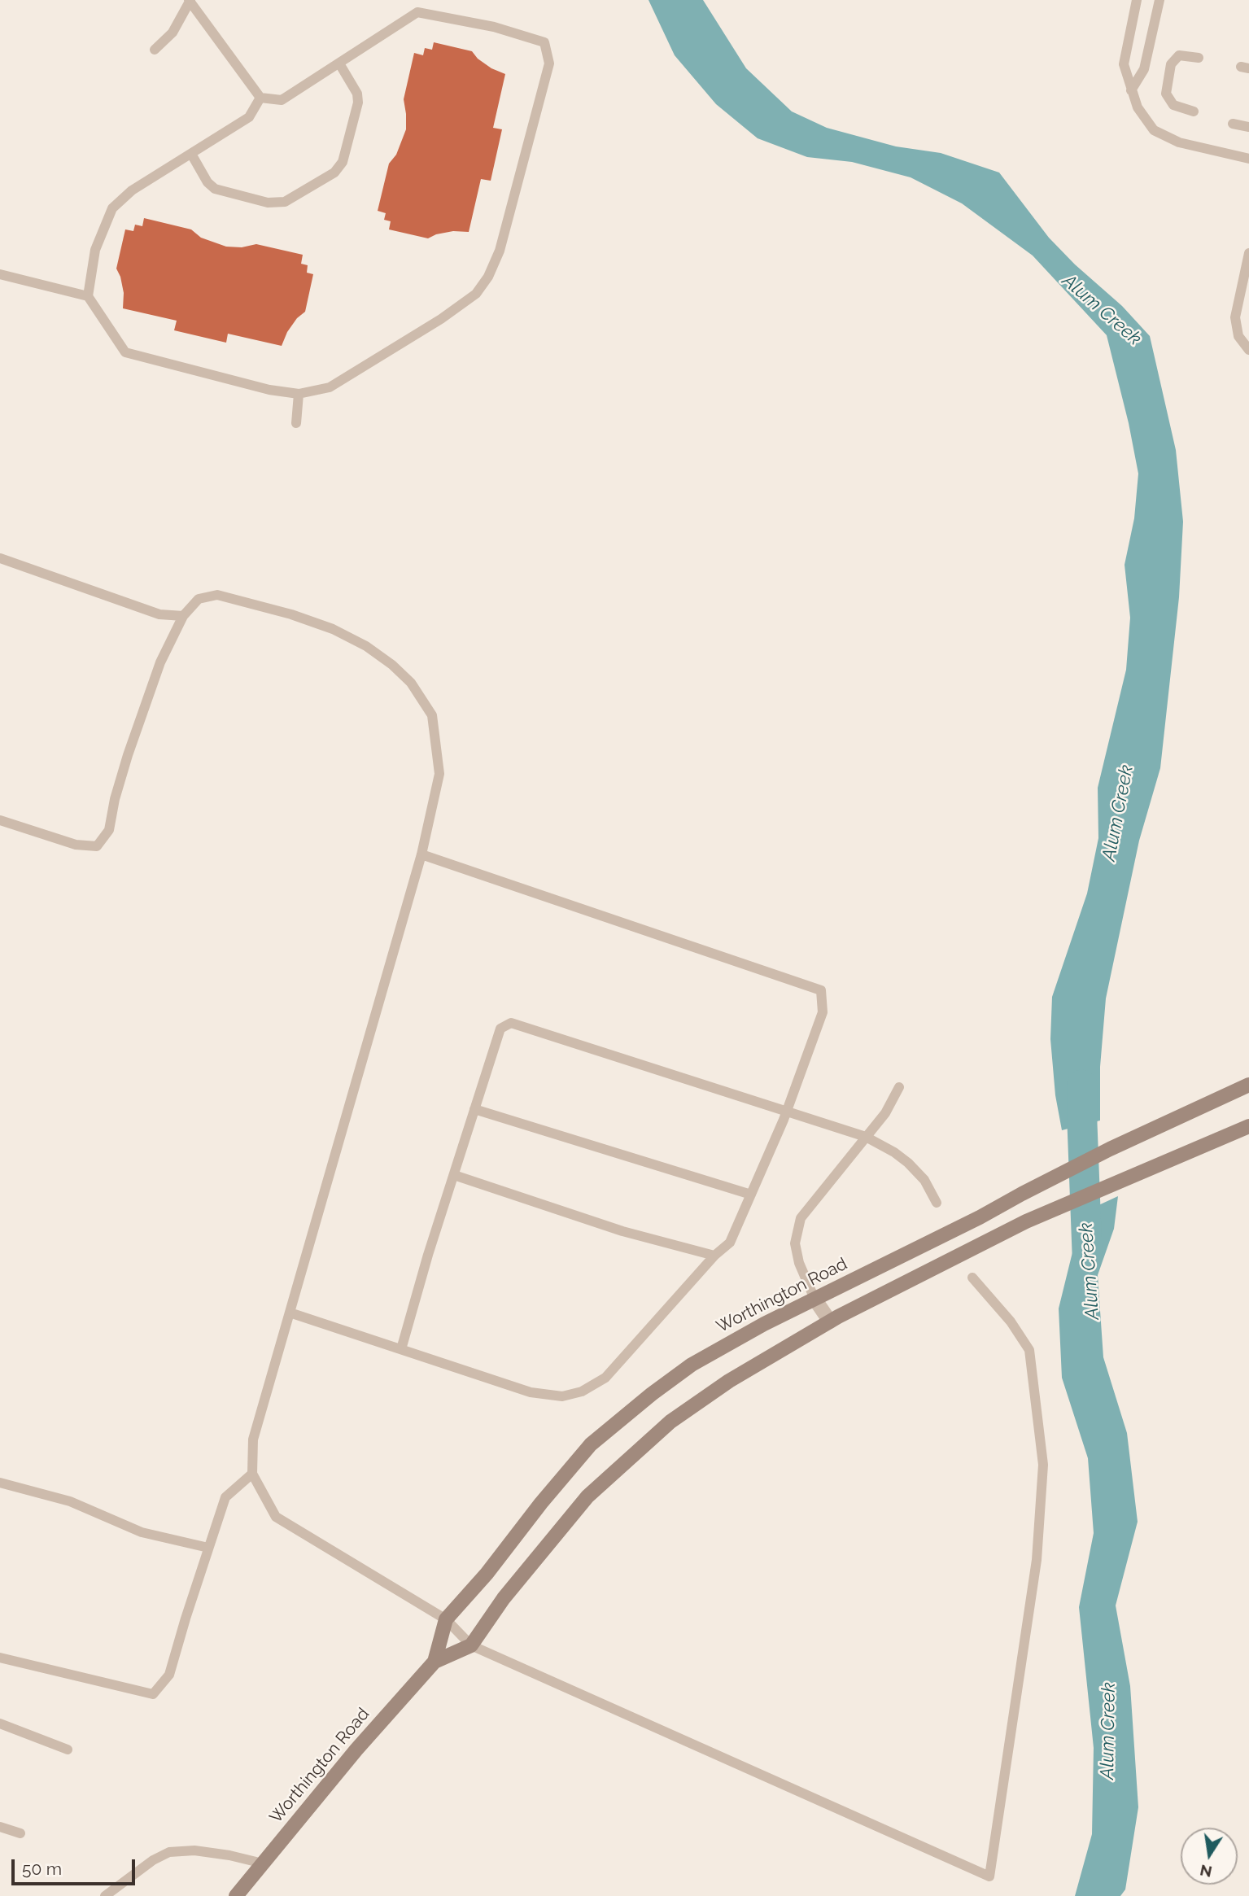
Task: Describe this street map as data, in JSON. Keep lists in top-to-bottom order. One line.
{"streets":{"main road":["Worthington Road"]},"water":["Alum Creek"],"scale_bar":"50 m","north":"bottom"}
